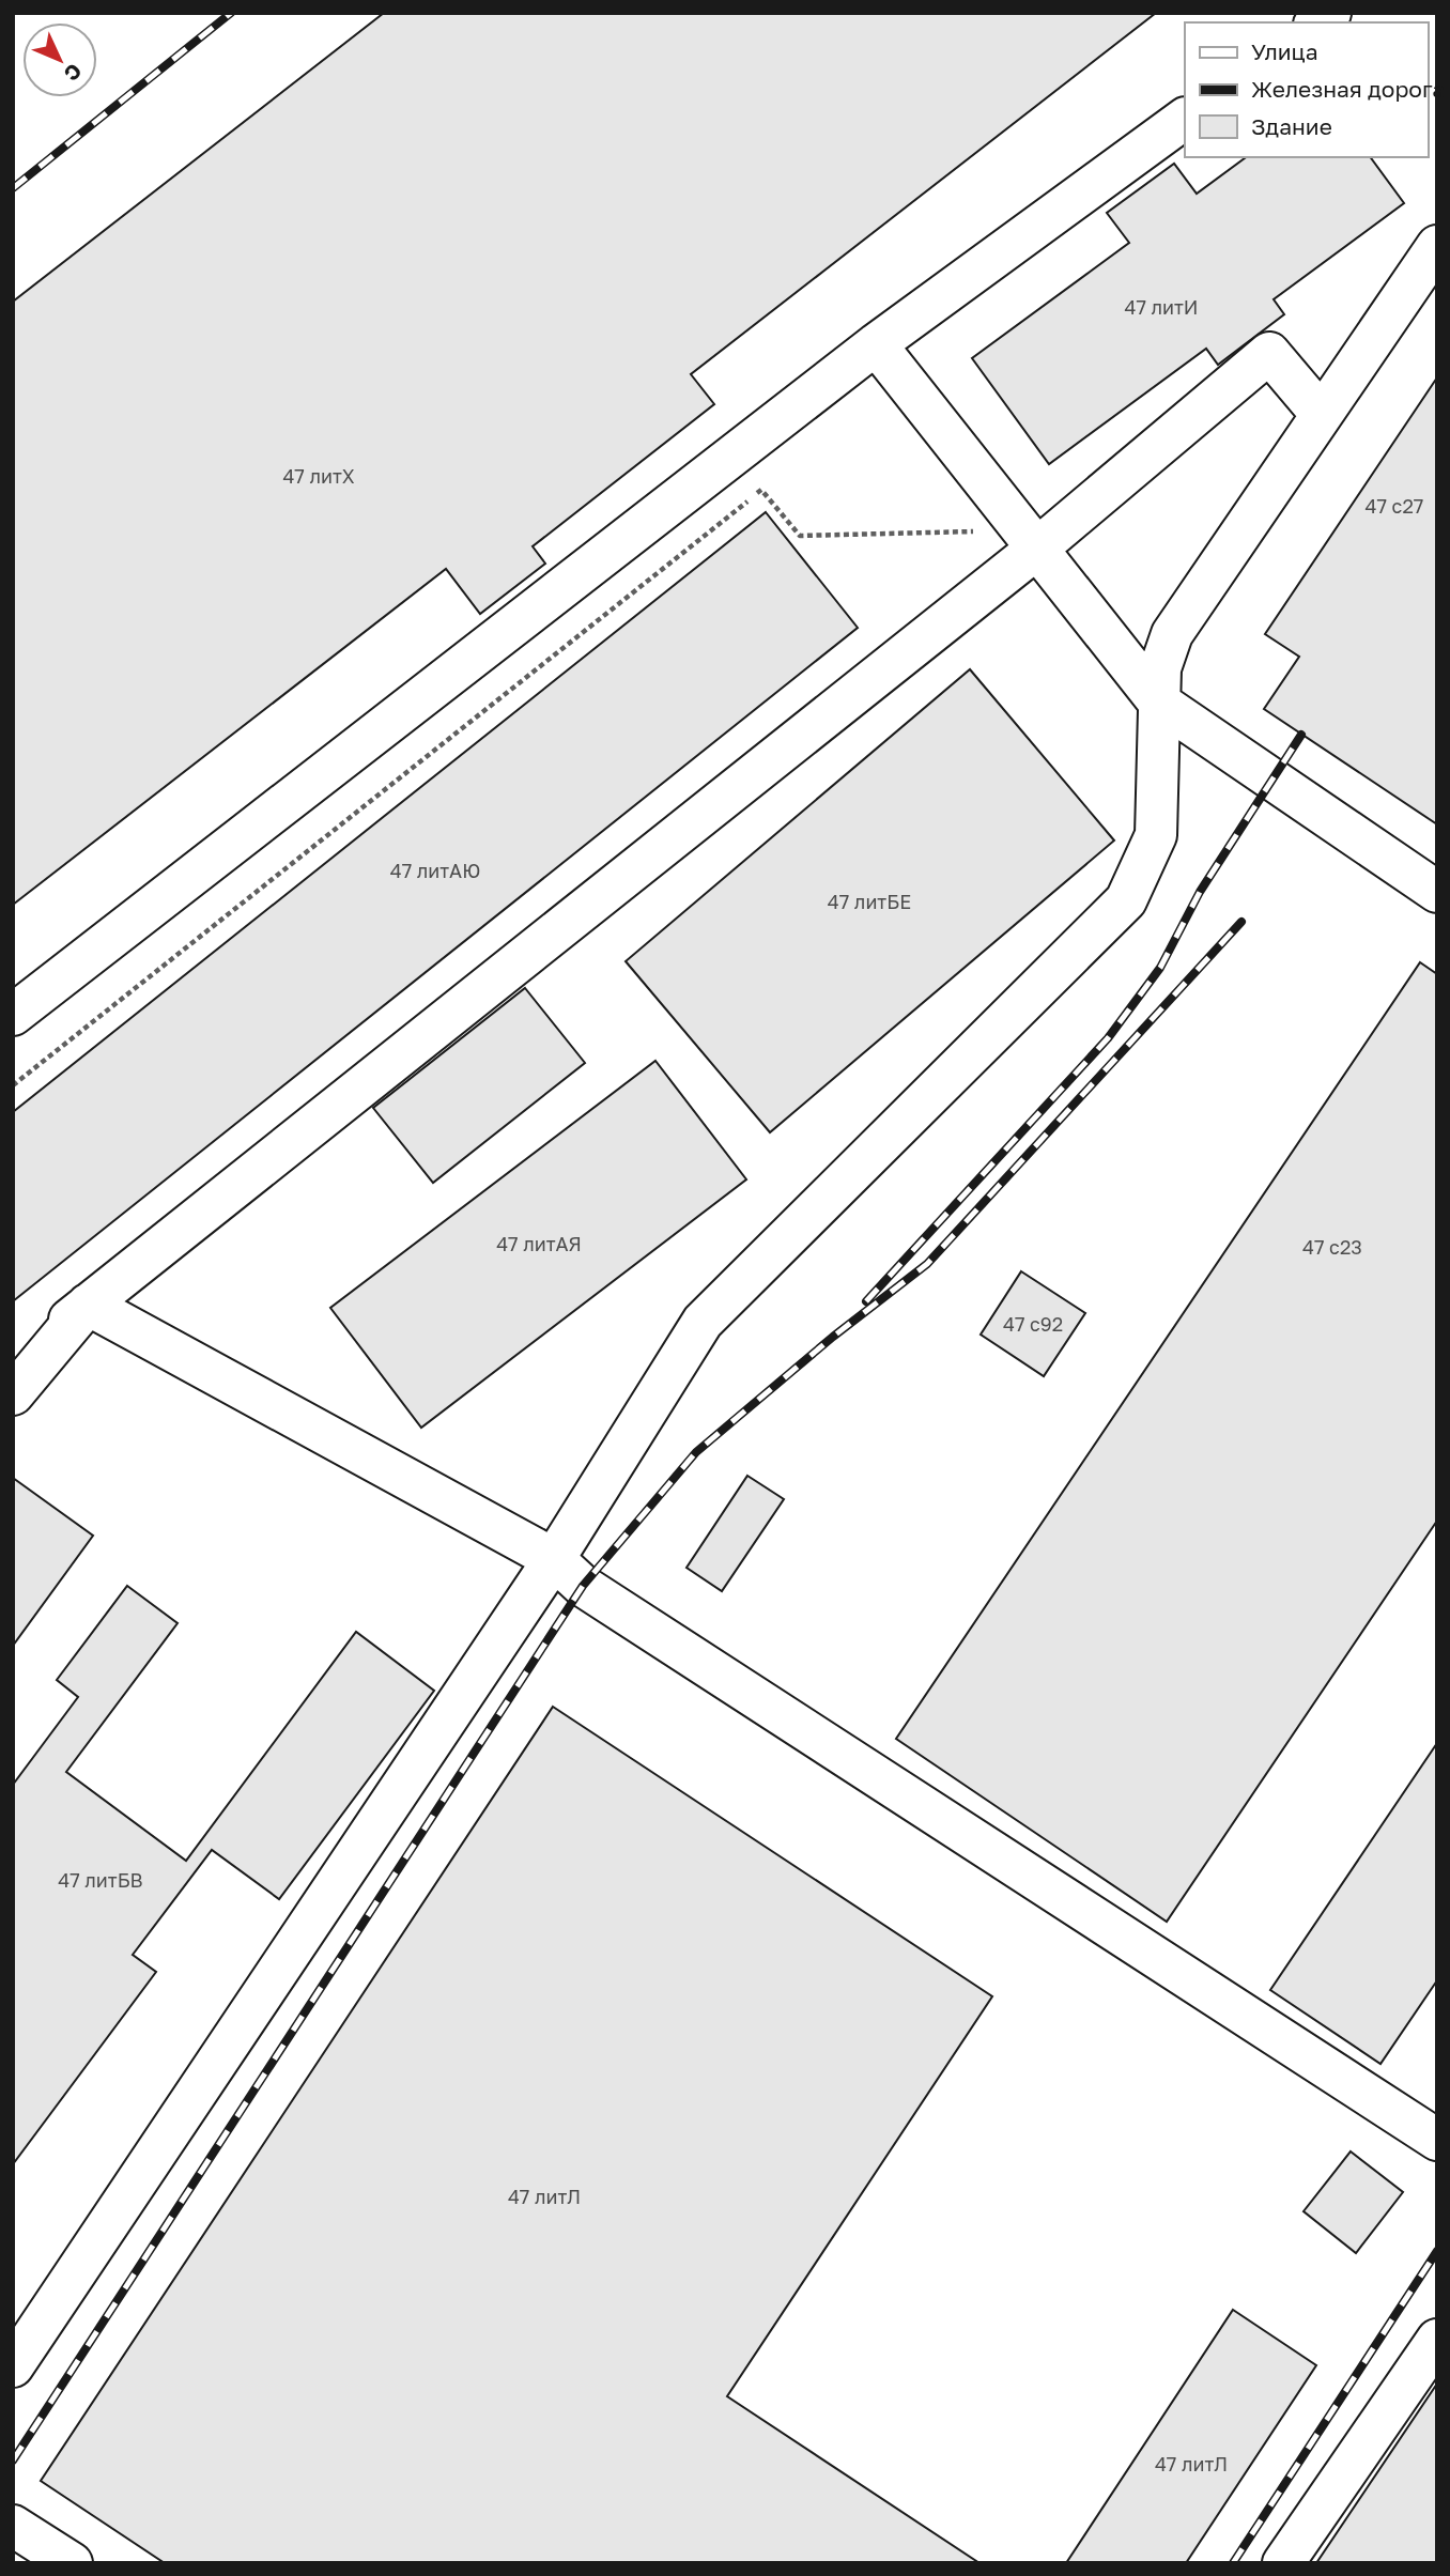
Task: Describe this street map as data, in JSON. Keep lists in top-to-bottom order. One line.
{"house_numbers":["47 литИ","47 литХ","47 с27","47 литАЮ","47 литБЕ","47 литАЯ","47 с23","47 с92","47 литБВ","47 литЛ","47 литЛ"],"legend":["Улица","Железная дорога","Здание"],"north":"bottom right"}
